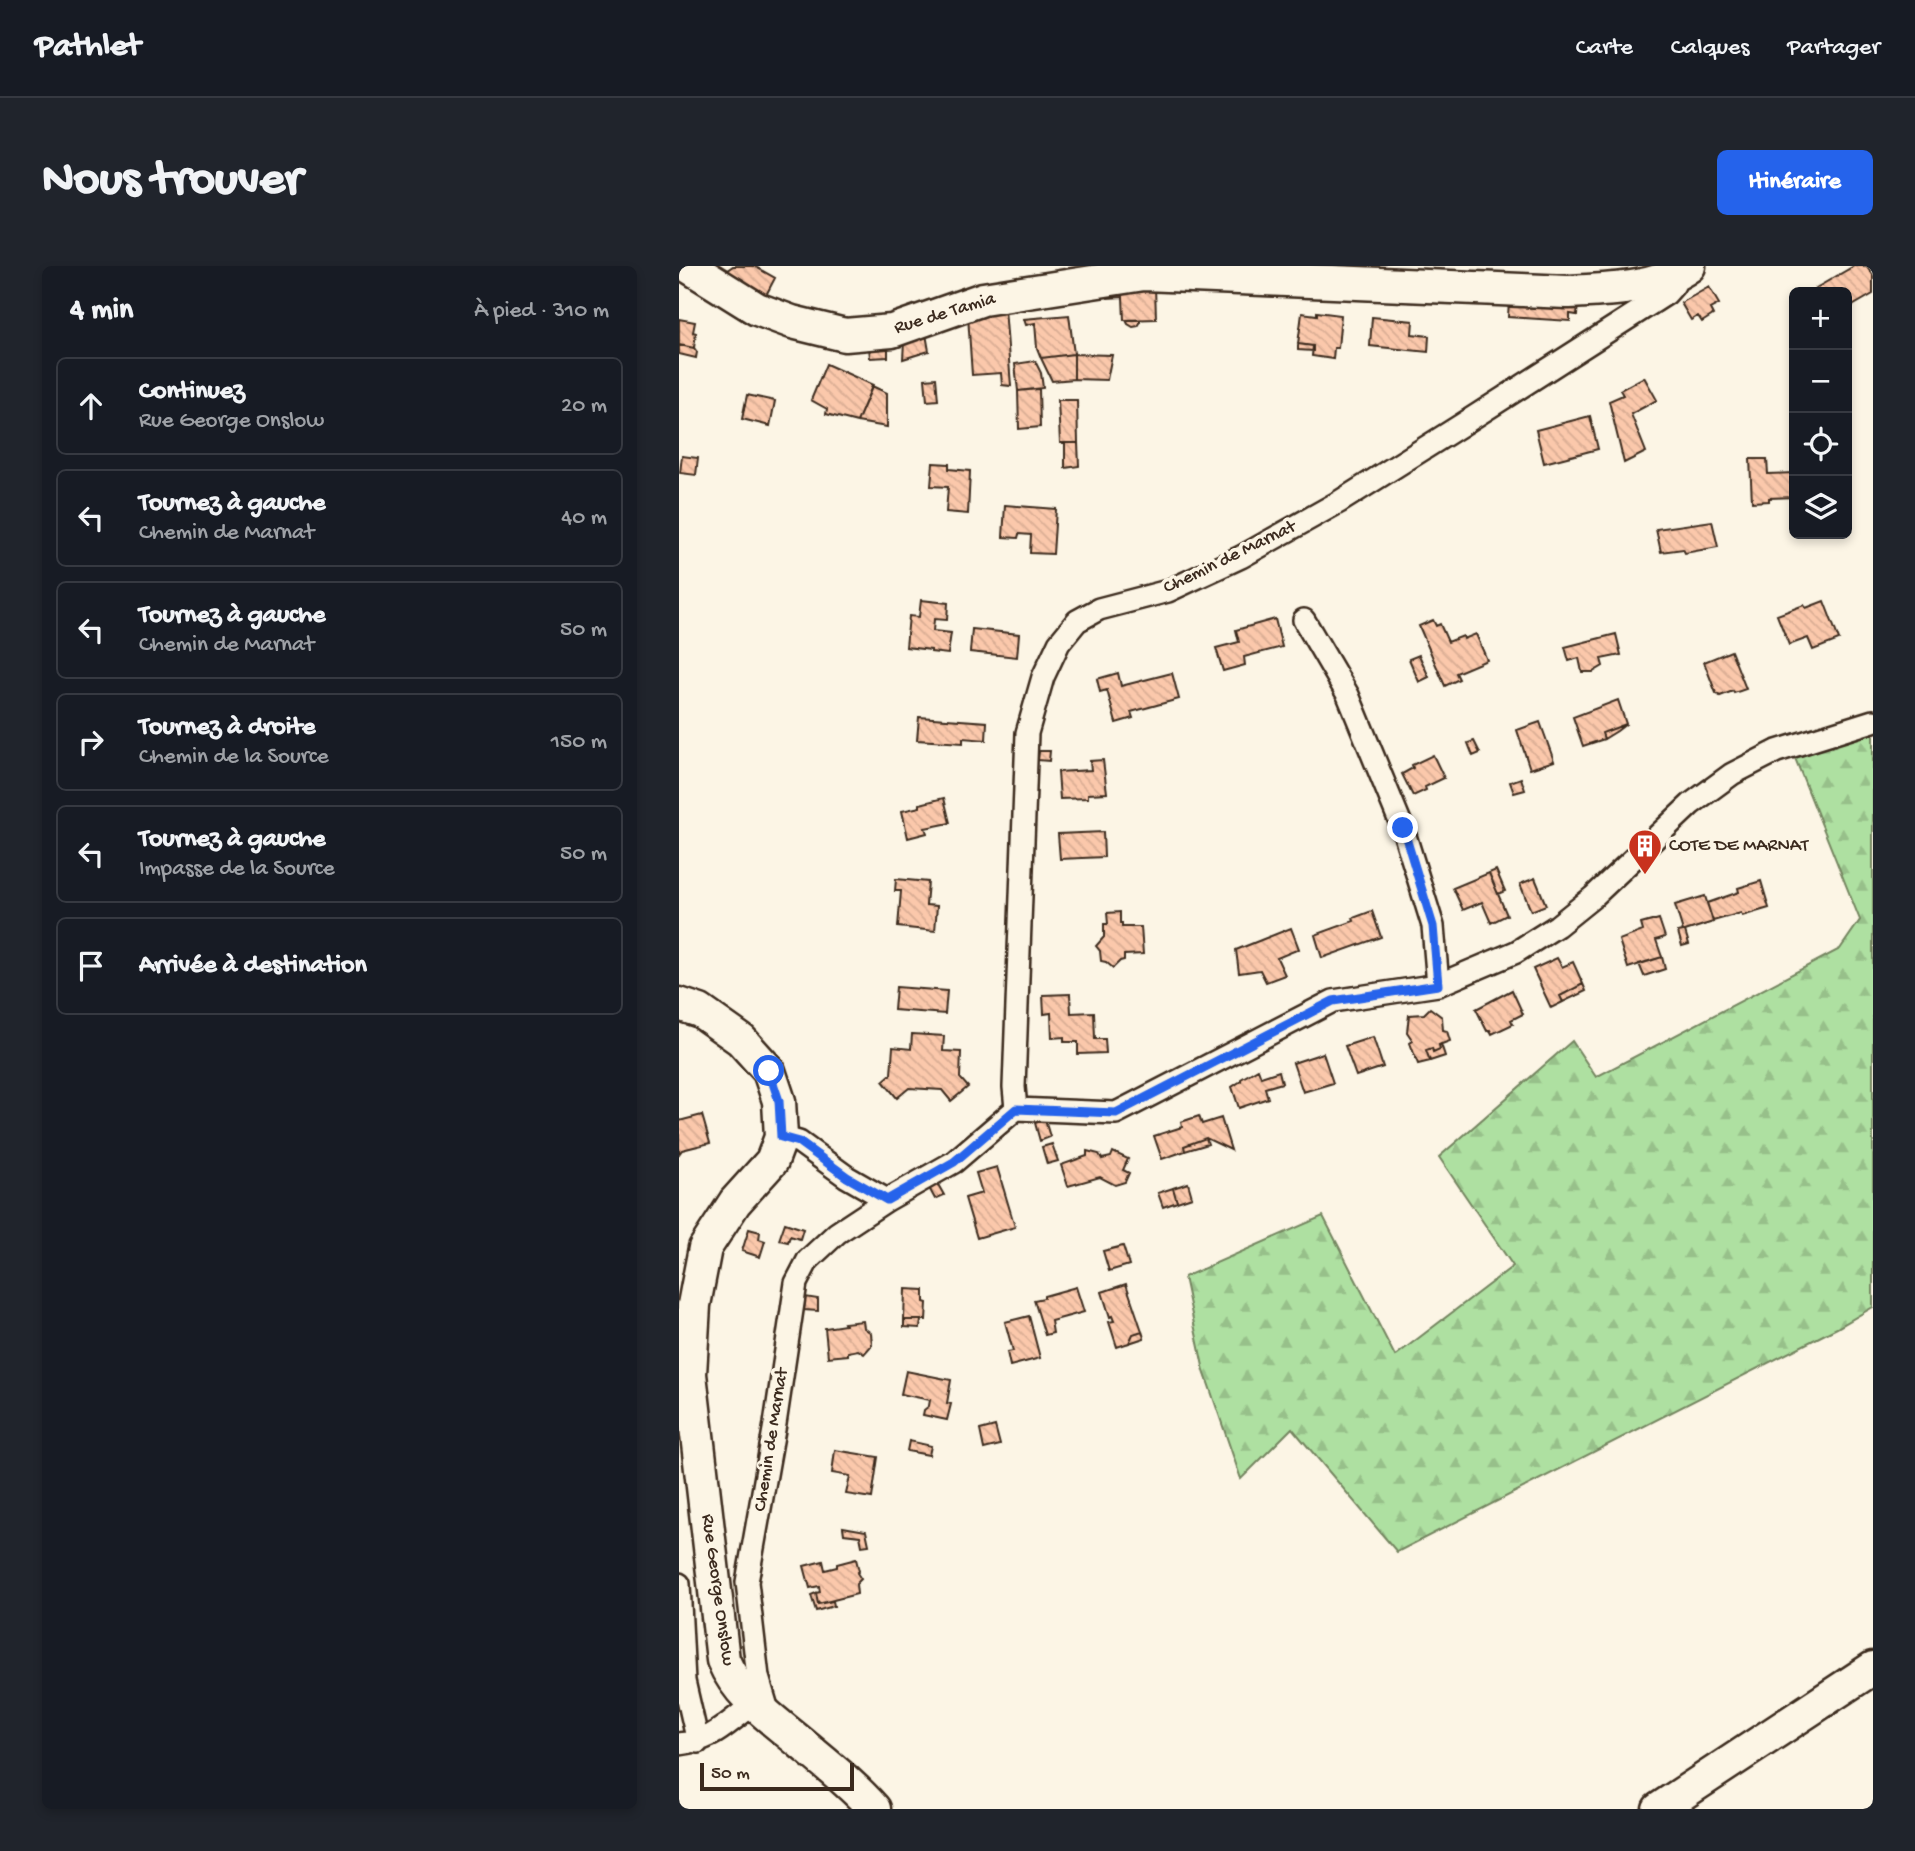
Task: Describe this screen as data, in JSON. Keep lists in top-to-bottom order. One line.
{"streets":{"street":["Rue de Tamia","Chemin de Marnat","Rue George Onslow"]},"crossings":[["Rue de Tamia","Chemin de Marnat"],["Chemin de Marnat","Rue George Onslow"]],"places":{"building":["COTE DE MARNAT"]},"scale_bar":"50 m","page":{"header":"Pathlet","nav":["Carte","Calques","Partager"],"buttons":"Itinéraire","title":"Nous trouver","heading":["4 min","À pied · 310 m"],"map_buttons":["+","−"],"list":[["Continuez","Rue George Onslow","20 m"],["Tournez à gauche","Chemin de Marnat","40 m"],["Tournez à gauche","Chemin de Marnat","50 m"],["Tournez à droite","Chemin de la Source","150 m"],["Tournez à gauche","Impasse de la Source","50 m"],"Arrivée à destination"],"scale":"50 m"}}
